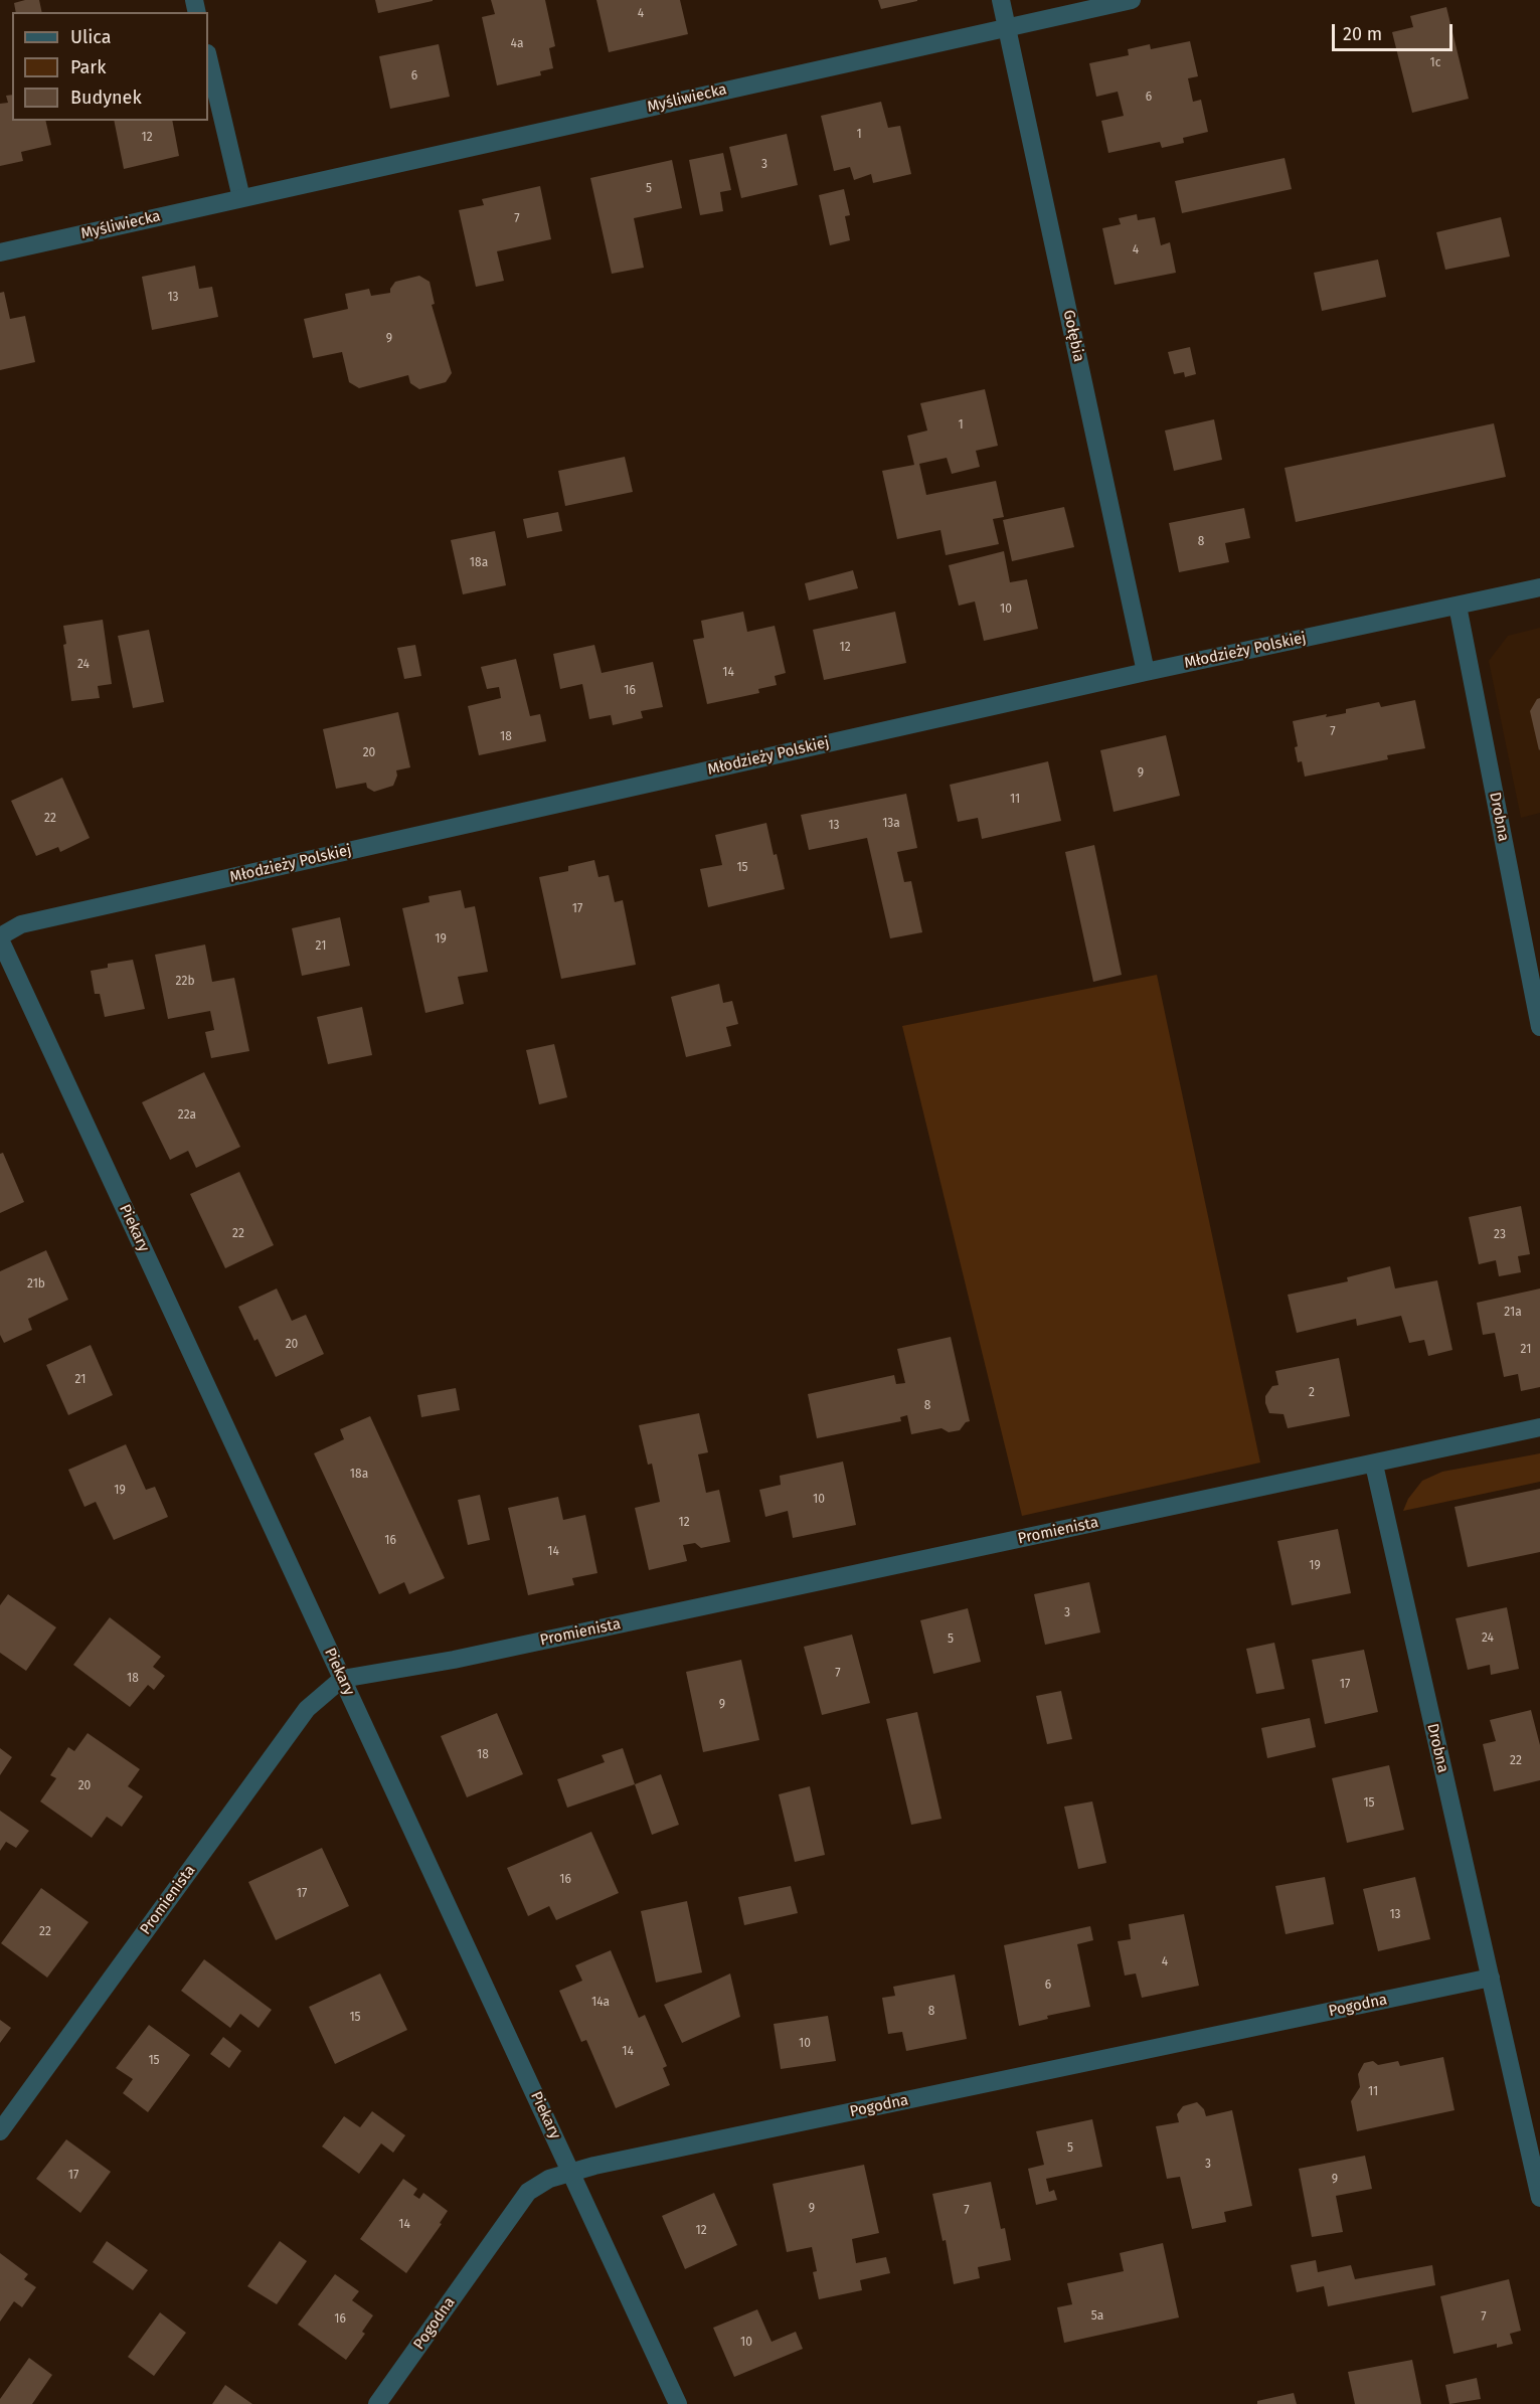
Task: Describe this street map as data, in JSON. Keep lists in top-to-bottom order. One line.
{"streets":{"street":["Myśliwiecka","Gołębia","Młodzieży Polskiej","Drobna","Piekary","Promienista","Pogodna"]},"crossings":[["Myśliwiecka","Gołębia"],["Gołębia","Młodzieży Polskiej"],["Młodzieży Polskiej","Drobna"],["Młodzieży Polskiej","Piekary"],["Drobna","Promienista"],["Drobna","Pogodna"],["Piekary","Promienista"],["Piekary","Pogodna"]],"house_numbers":["4","4a","1c","6","6","1","12","3","5","7","4","13","9","1","8","18a","10","12","24","14","16","7","18","20","9","11","22","13a","13","15","17","19","21","22b","22a","22","23","21b","21a","20","21","21","2","8","18a","19","10","12","16","14","19","3","24","5","7","18","17","9","18","22","20","15","16","17","13","22","4","6","14a","8","15","10","14","15","11","5","3","17","9","9","7","14","12","5a","7","16","10"],"legend":["Ulica","Park","Budynek"],"scale_bar":"20 m"}
